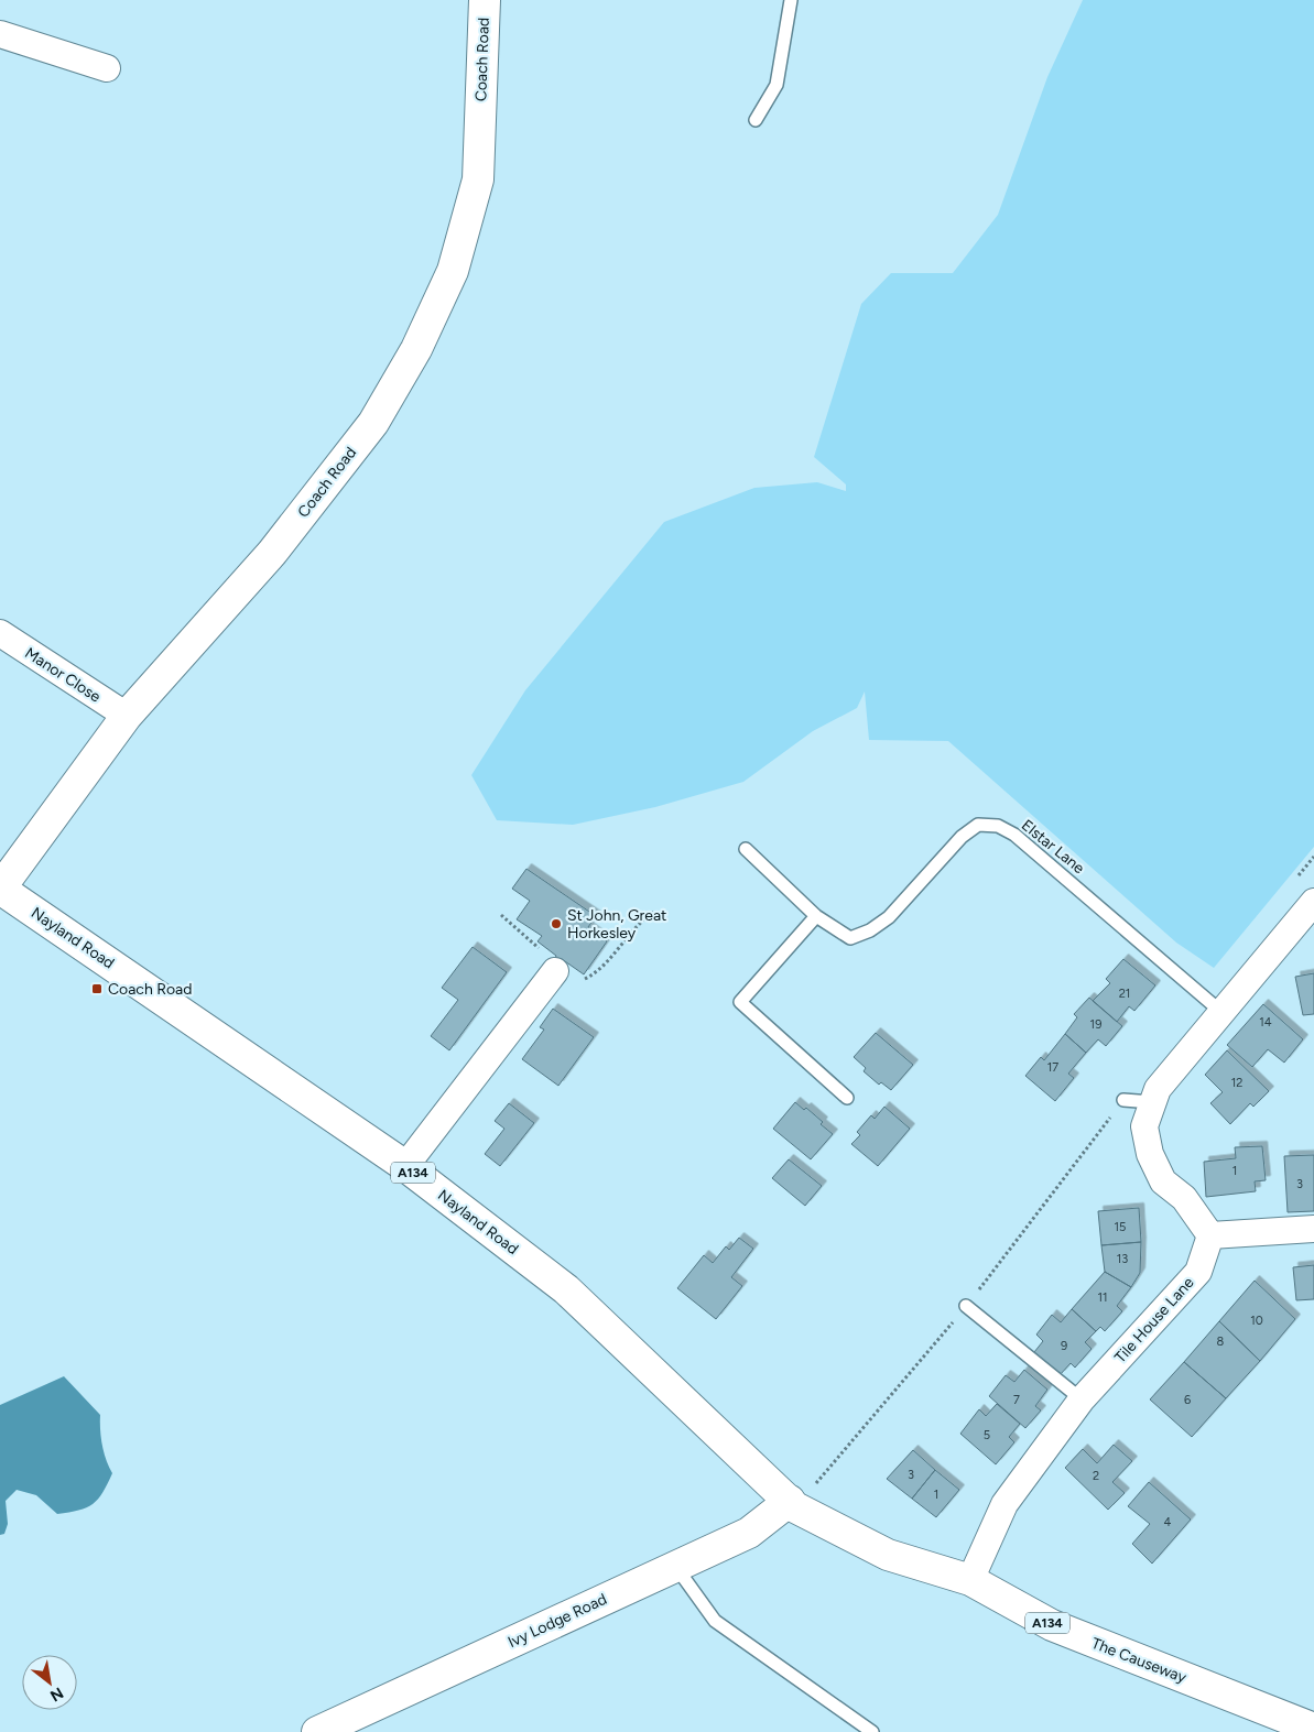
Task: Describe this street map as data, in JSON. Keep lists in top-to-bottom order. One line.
{"streets":{"main road":["Coach Road","Nayland Road","A134","Ivy Lodge Road","The Causeway"],"street":["Manor Close","Tile House Lane"],"lane":["Elstar Lane"]},"crossings":[["Coach Road","Manor Close"],["Coach Road","Nayland Road"],["Nayland Road","Ivy Lodge Road"],["Nayland Road","The Causeway"],["Tile House Lane","The Causeway"],["Ivy Lodge Road","The Causeway"]],"places":{"other":["St John, Great Horkesley"],"transit":["Coach Road"]},"house_numbers":["21","14","19","17","12","1","3","15","13","11","10","8","9","7","6","5","3","2","1","4"],"north":"bottom right"}
